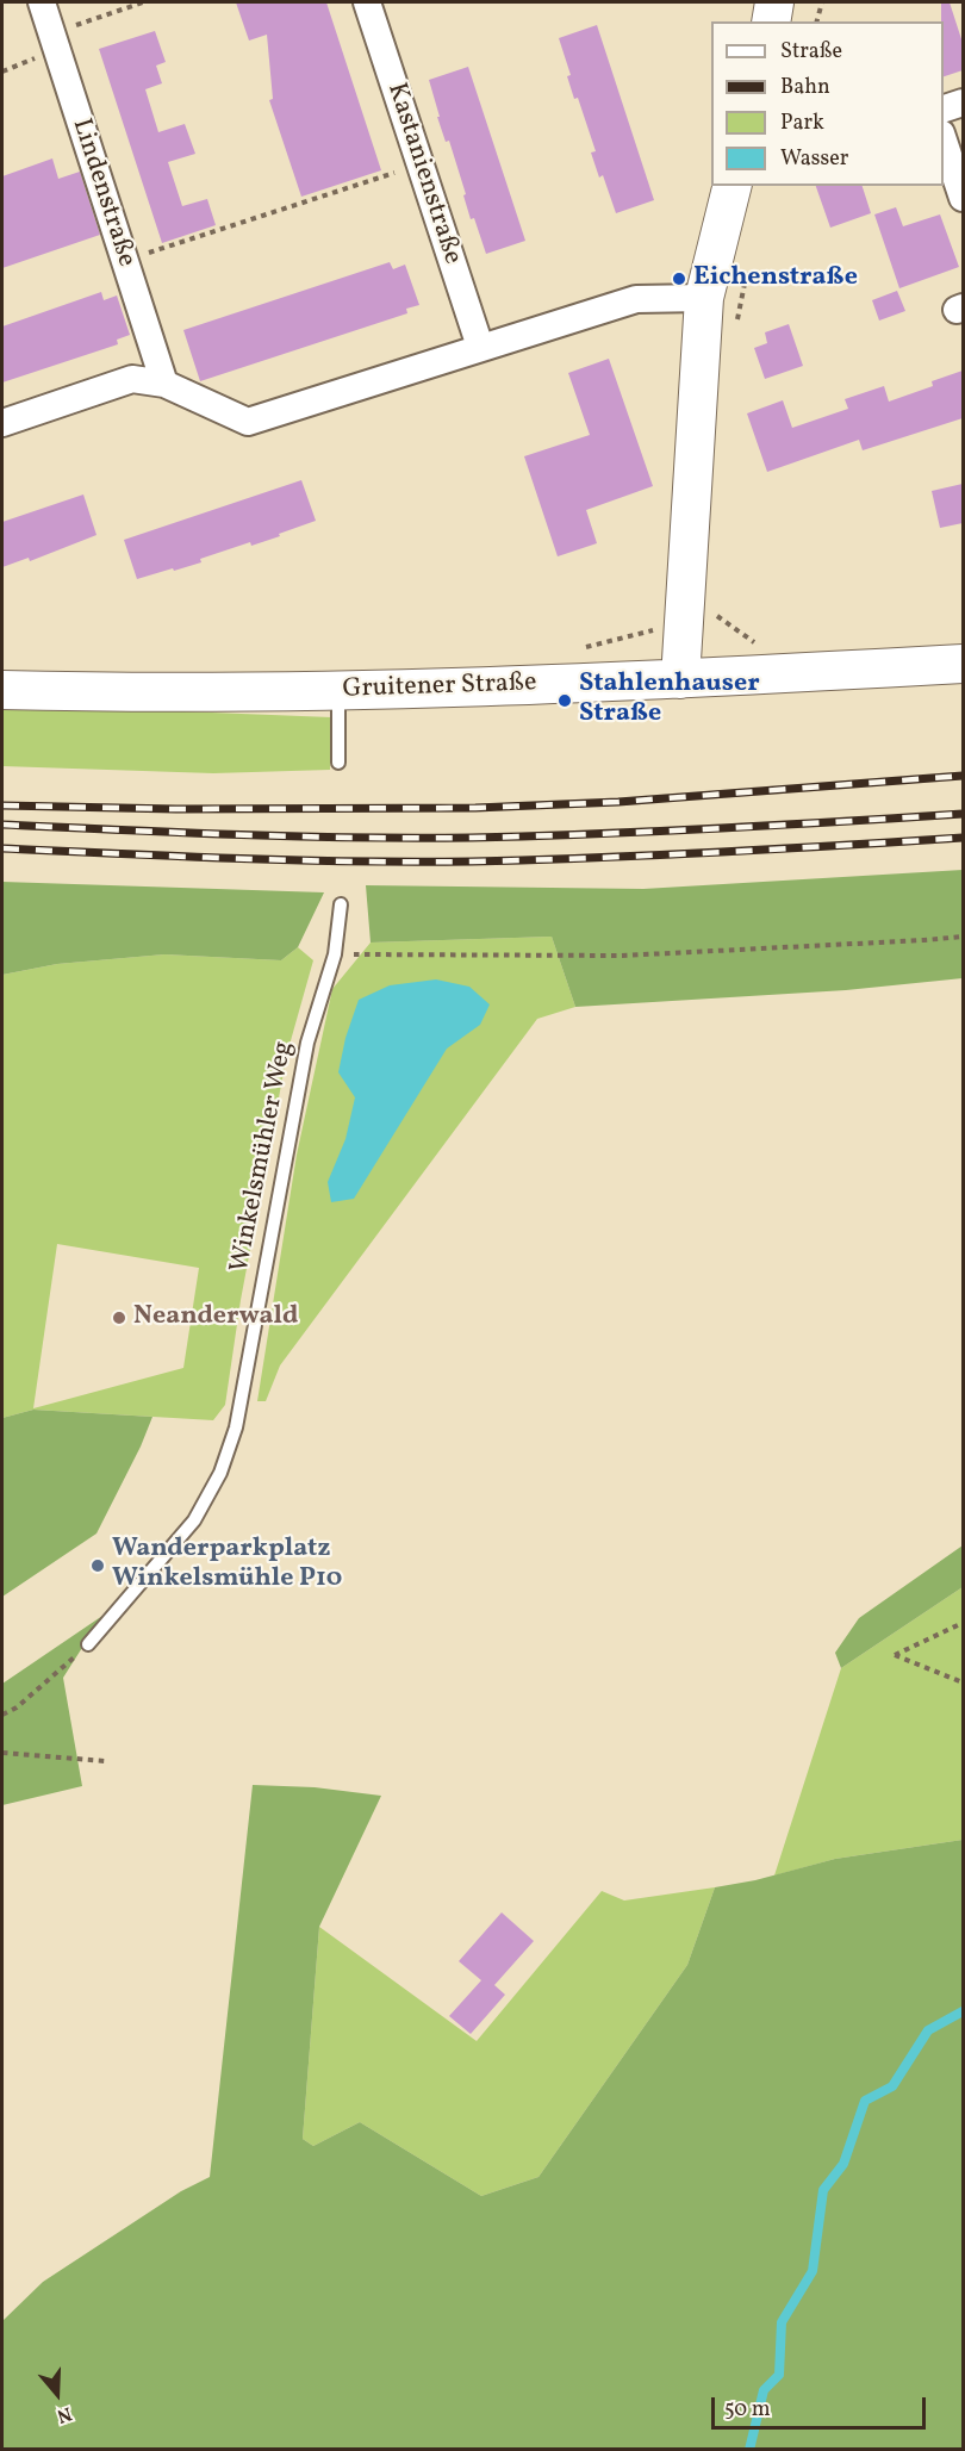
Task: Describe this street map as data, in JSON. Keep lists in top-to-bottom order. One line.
{"streets":{"main road":["Gruitener Straße"],"street":["Kastanienstraße","Lindenstraße"],"lane":["Winkelsmühler Weg"]},"places":["Eichenstraße","Stahlenhauser Straße","Neanderwald","Wanderparkplatz Winkelsmühle P10"],"legend":["Straße","Bahn","Park","Wasser"],"scale_bar":"50 m","north":"bottom"}
